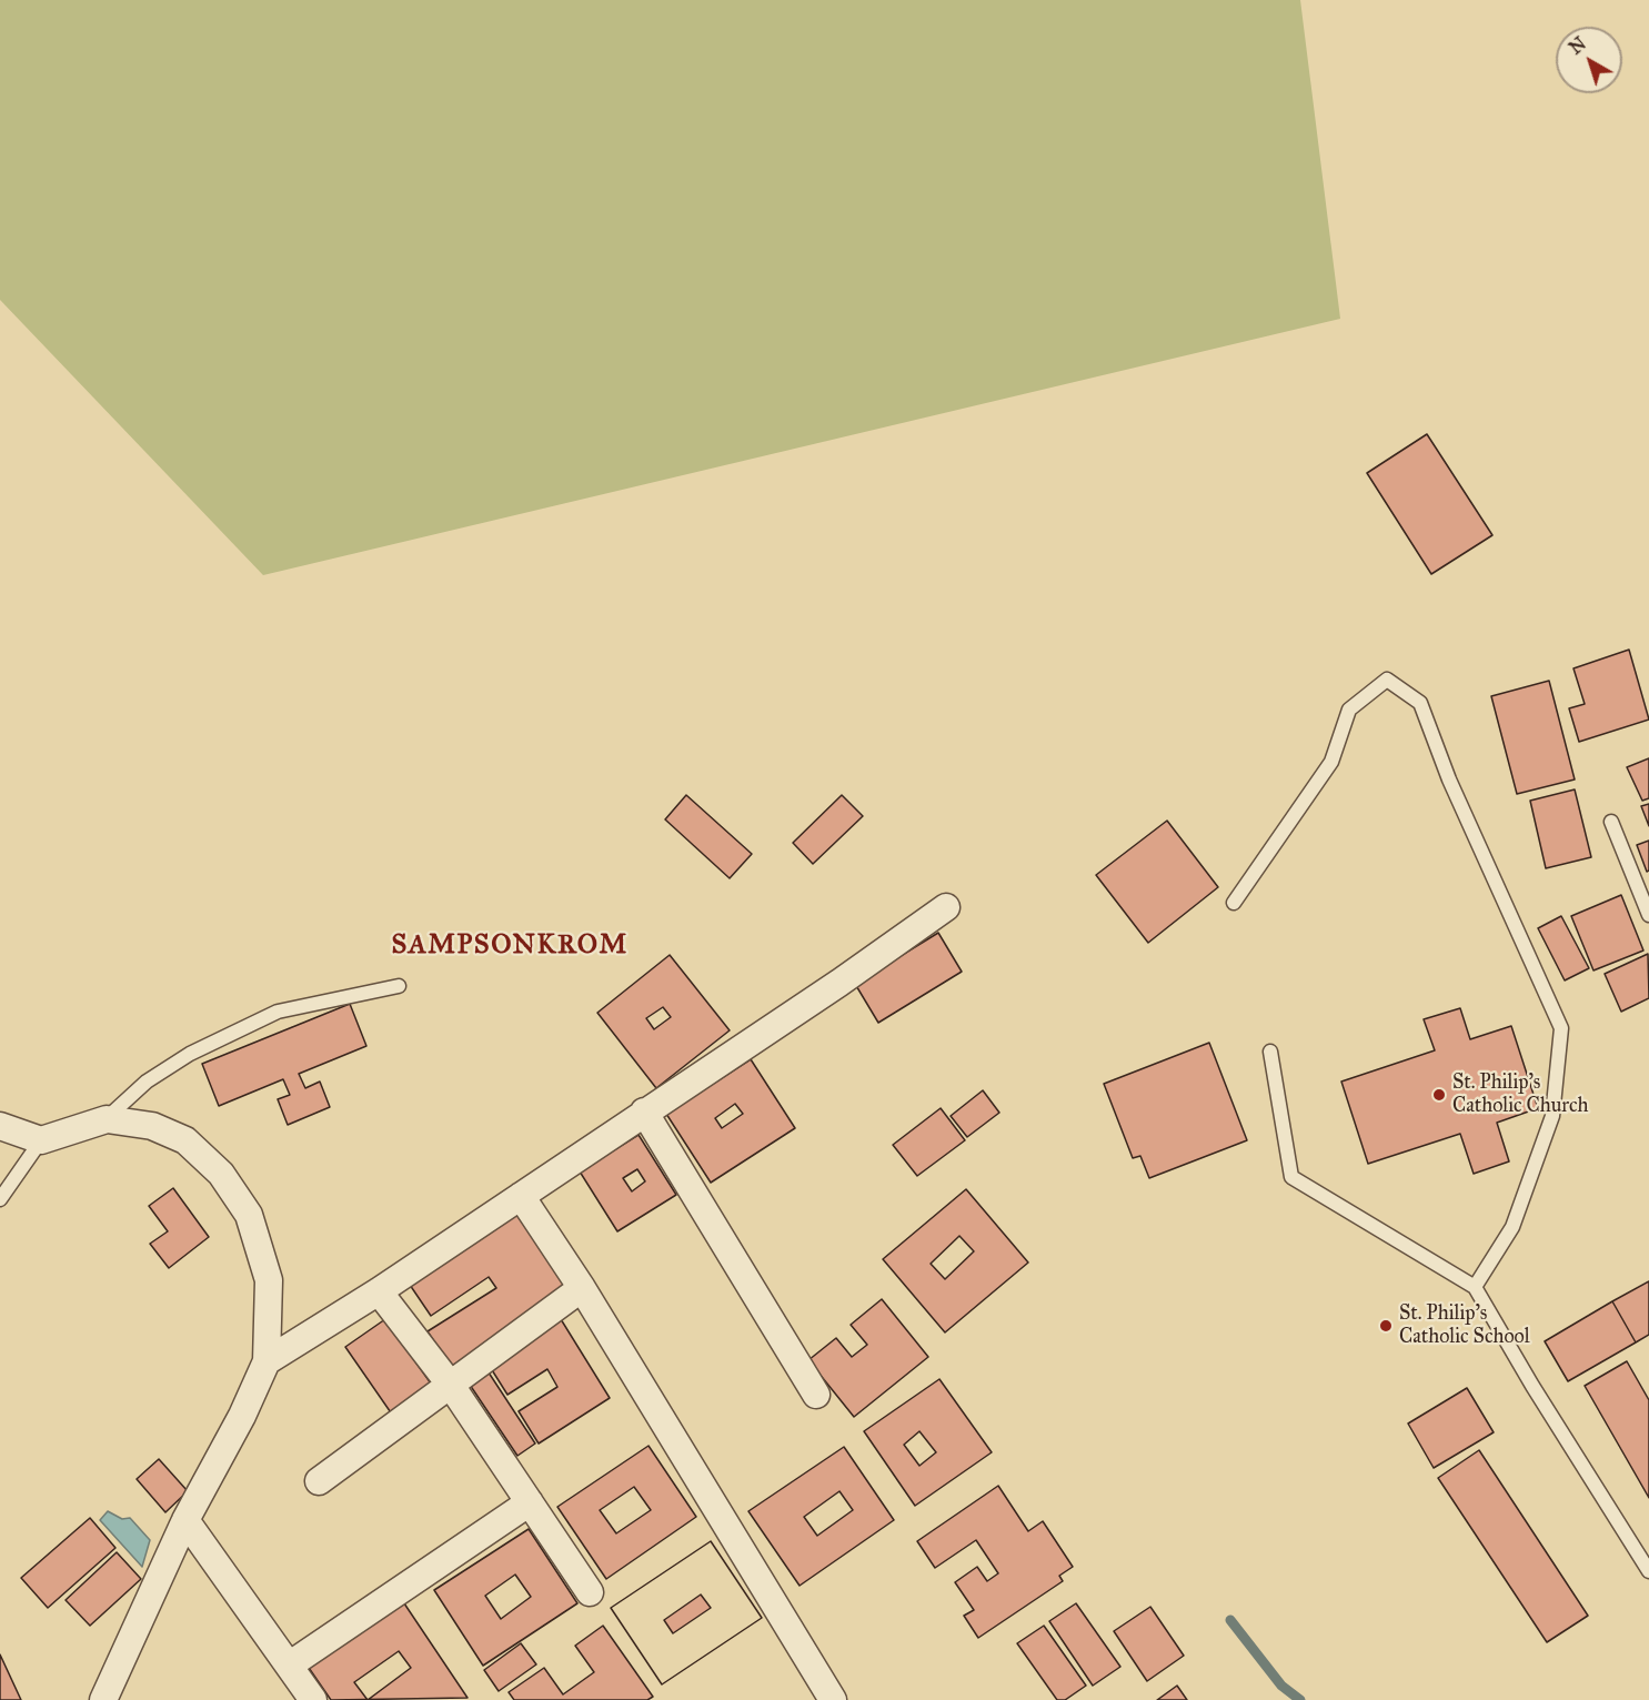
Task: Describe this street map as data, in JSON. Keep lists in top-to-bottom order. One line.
{"districts":["SAMPSONKROM"],"places":["St. Philip's Catholic Church","St. Philip's Catholic School"],"north":"top left"}
